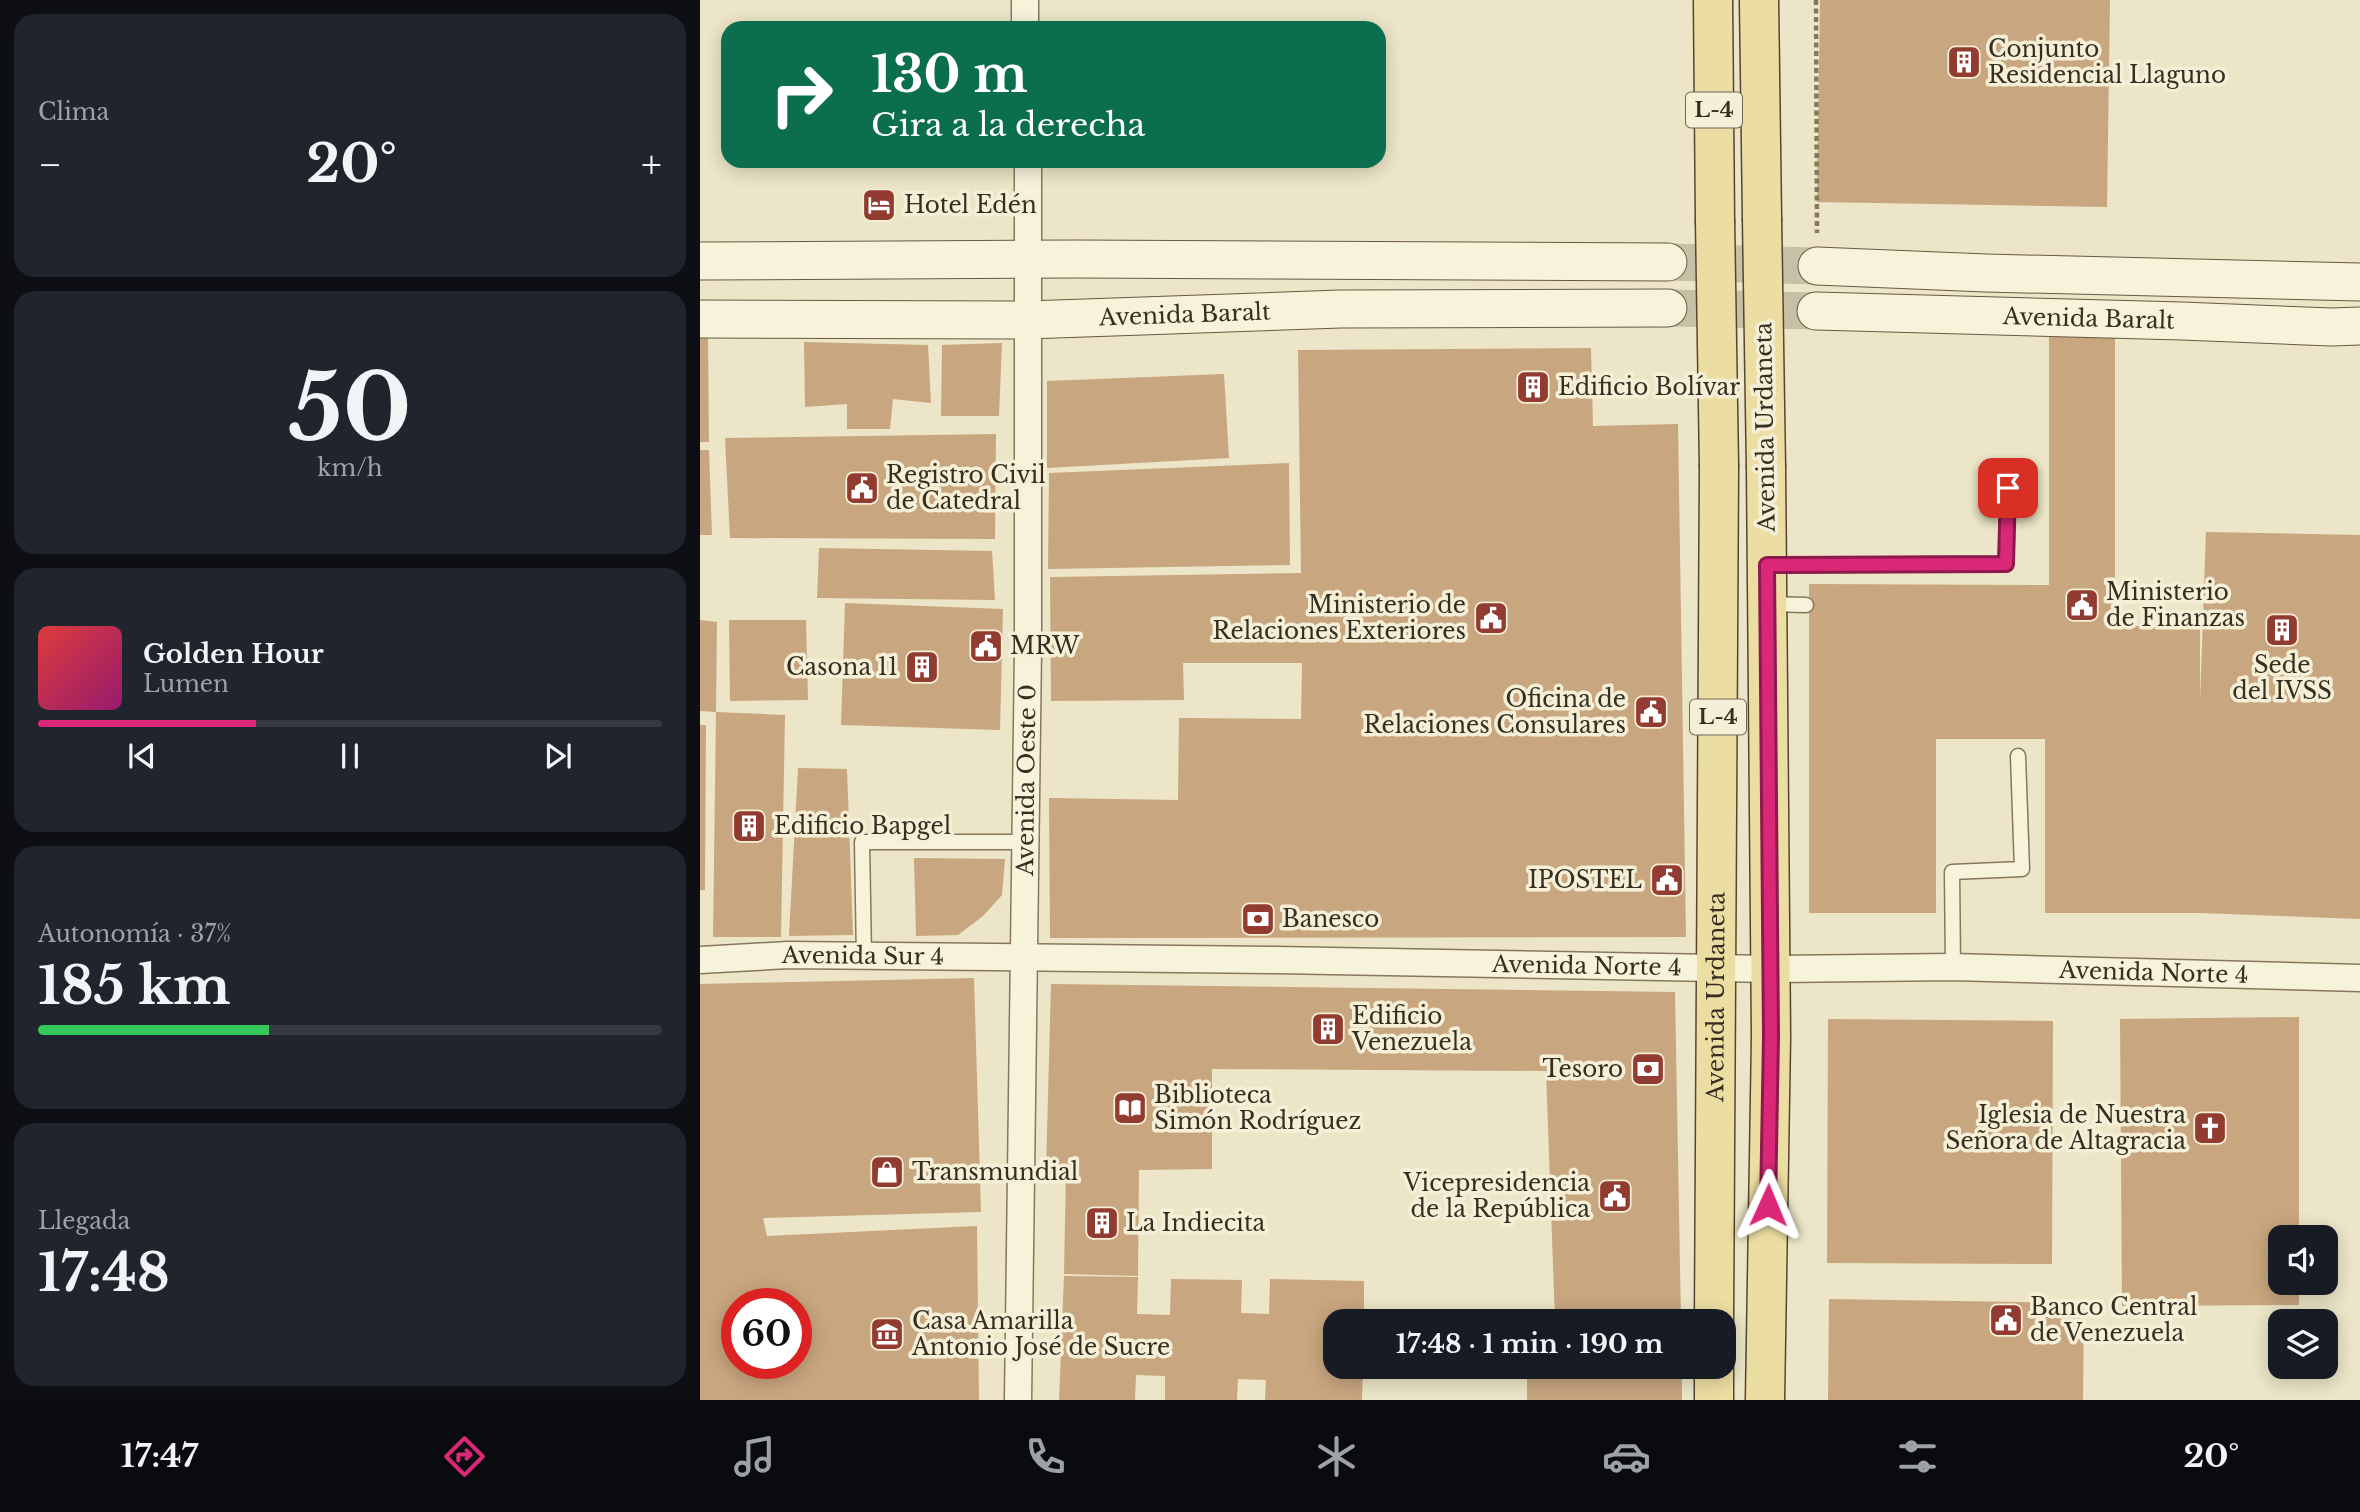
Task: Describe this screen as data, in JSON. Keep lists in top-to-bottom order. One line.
{"streets":{"main road":["L-4","Avenida Baralt","Avenida Urdaneta"],"street":["Avenida Oeste 0","Avenida Sur 4","Avenida Norte 4"]},"crossings":[["Avenida Baralt","Avenida Oeste 0"],["Avenida Urdaneta","Avenida Norte 4"],["Avenida Oeste 0","Avenida Sur 4"],["Avenida Oeste 0","Avenida Norte 4"],["Avenida Sur 4","Avenida Norte 4"]],"places":{"building":["Conjunto Residencial Llaguno","Edificio Bolívar","Sede del IVSS","Casona 11","Edificio Bapgel","Edificio Venezuela","La Indiecita"],"hotel":["Hotel Edén"],"public building":["Registro Civil de Catedral","Ministerio de Finanzas","Ministerio de Relaciones Exteriores","MRW","Oficina de Relaciones Consulares","IPOSTEL","Vicepresidencia de la República","Banco Central de Venezuela"],"bank":["Banesco","Tesoro"],"library":["Biblioteca Simón Rodríguez"],"church":["Iglesia de Nuestra Señora de Altagracia"],"shop":["Transmundial"],"museum":["Casa Amarilla Antonio José de Sucre"]},"page":{"tile":["Clima",["50","km/h"],["Autonomía · 37%","185 km"],["Llegada","17:48"]],"turn":["130 m","Gira a la derecha"],"heat":["−","20°","+"],"song":["Golden Hour","Lumen"],"limit":"60","trip":"17:48 · 1 min · 190 m","tabs":["17:47","20°"]}}
